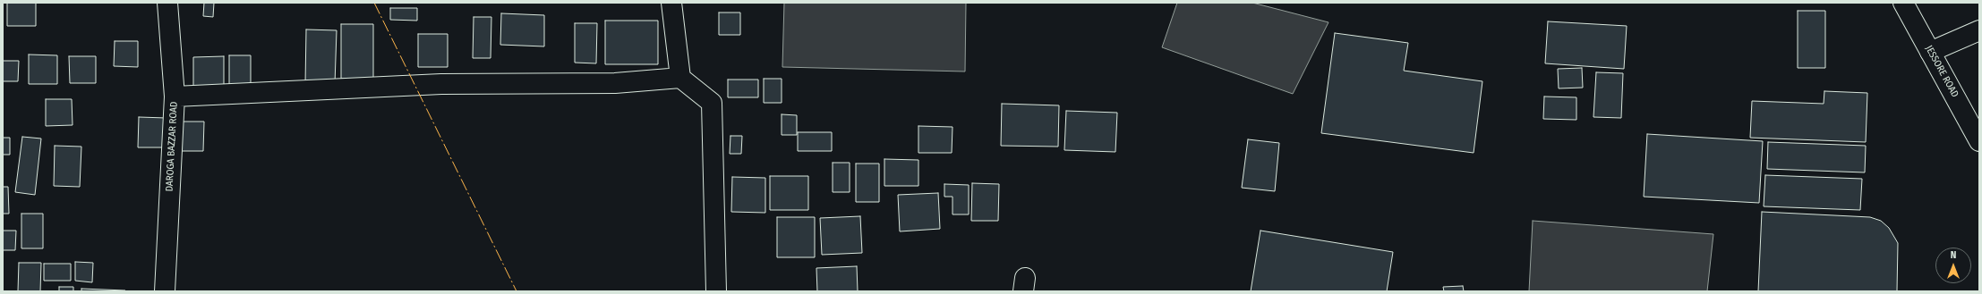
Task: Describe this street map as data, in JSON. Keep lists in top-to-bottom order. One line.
{"streets":{"main road":["JESSORE ROAD","DAROGA BAZZAR ROAD"]},"north":"top"}
